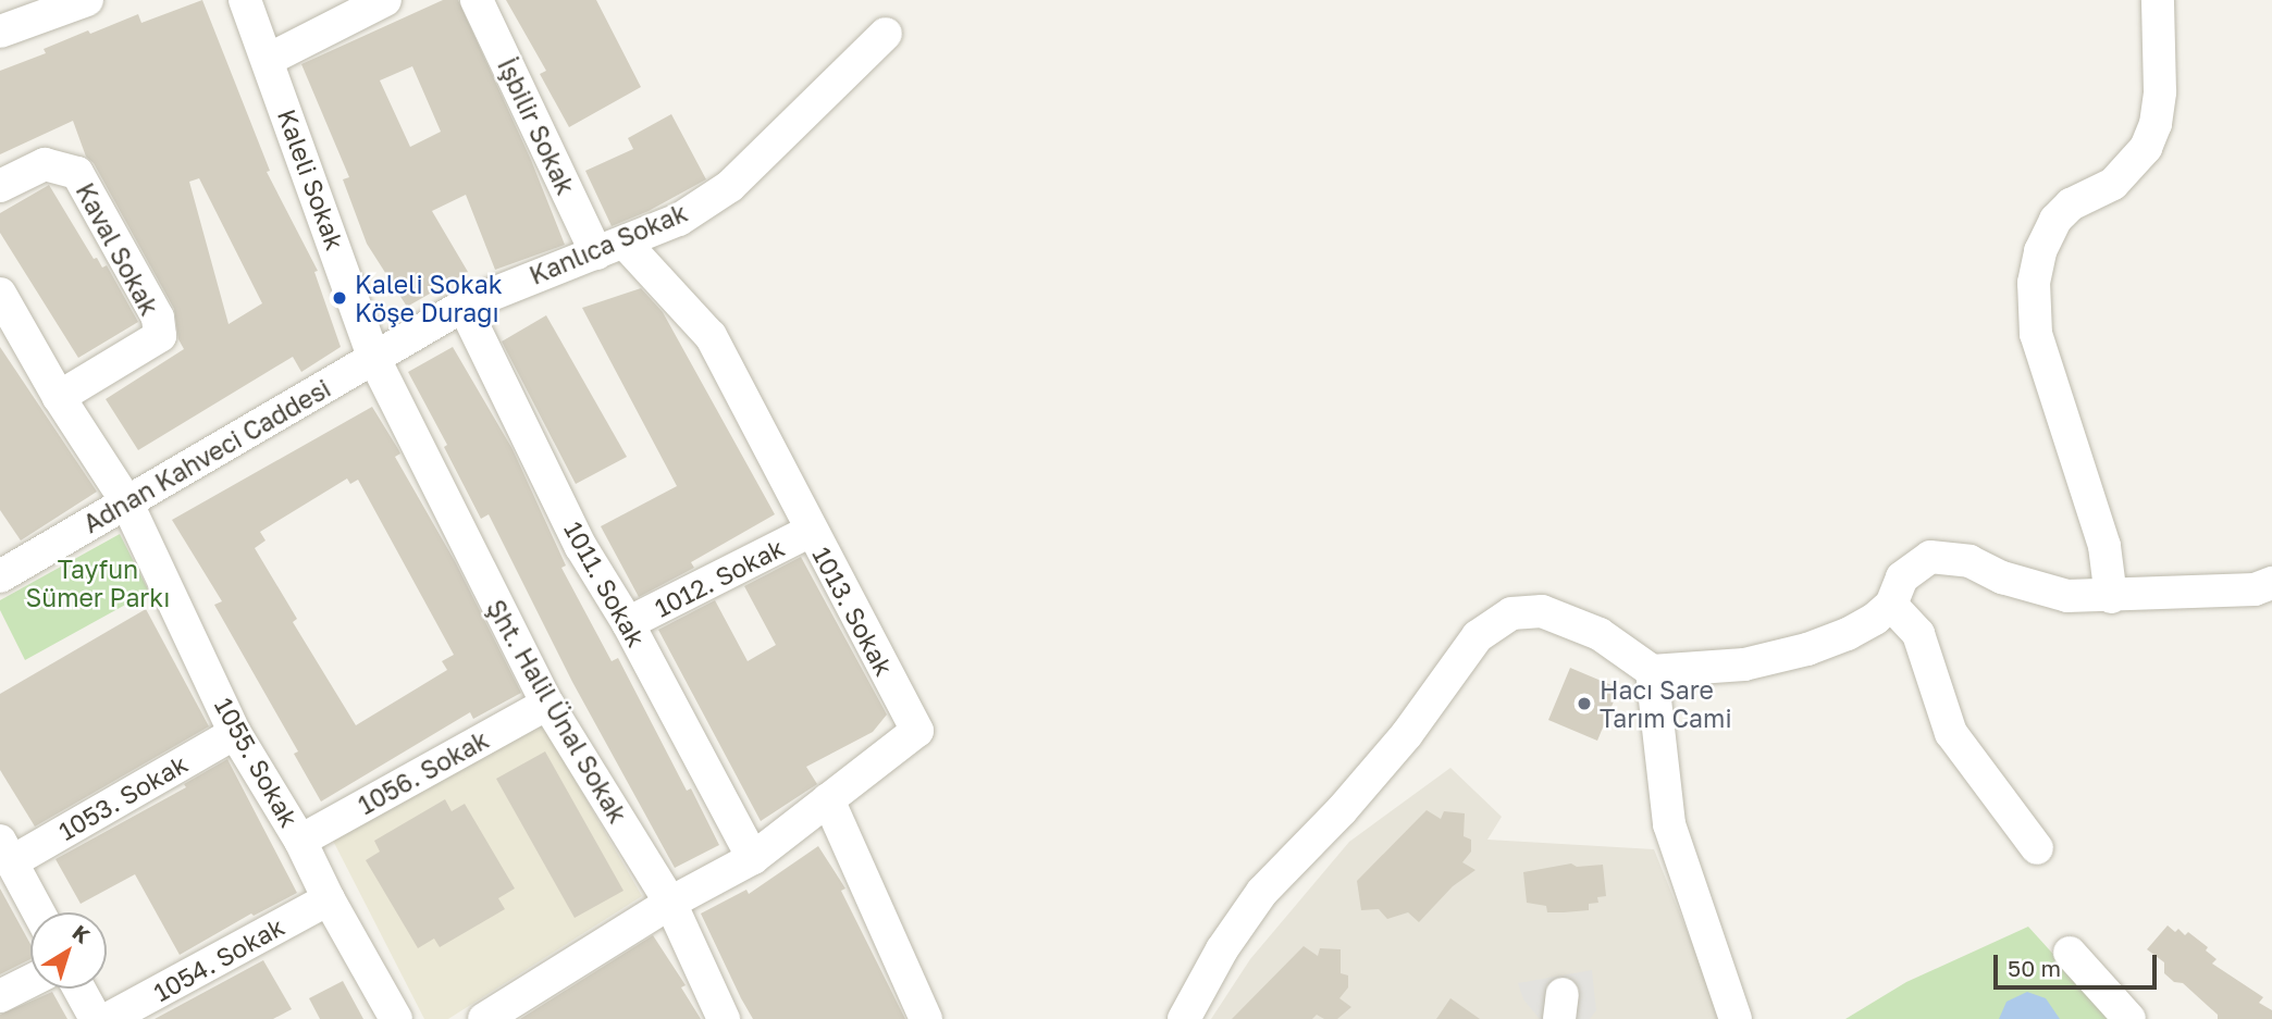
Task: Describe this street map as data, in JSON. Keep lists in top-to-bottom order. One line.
{"streets":{"street":["İşbilir Sokak","Kaleli Sokak","Kanlıca Sokak","Kaval Sokak","Adnan Kahveci Caddesi","1012. Sokak","1011. Sokak","1013. Sokak","Şht. Halil Ünal Sokak","1055. Sokak","1056. Sokak","1053. Sokak","1054. Sokak"]},"crossings":[["İşbilir Sokak","Kanlıca Sokak"],["İşbilir Sokak","1013. Sokak"],["Kaleli Sokak","Kanlıca Sokak"],["Kaleli Sokak","Adnan Kahveci Caddesi"],["Kaleli Sokak","Şht. Halil Ünal Sokak"],["Kanlıca Sokak","Adnan Kahveci Caddesi"],["Kanlıca Sokak","1011. Sokak"],["Kanlıca Sokak","1013. Sokak"],["Kanlıca Sokak","Şht. Halil Ünal Sokak"],["Kaval Sokak","1055. Sokak"],["Adnan Kahveci Caddesi","Şht. Halil Ünal Sokak"],["Adnan Kahveci Caddesi","1055. Sokak"],["1012. Sokak","1011. Sokak"],["1012. Sokak","1013. Sokak"],["1011. Sokak","1013. Sokak"],["1013. Sokak","Şht. Halil Ünal Sokak"],["Şht. Halil Ünal Sokak","1056. Sokak"],["1055. Sokak","1056. Sokak"],["1055. Sokak","1053. Sokak"],["1055. Sokak","1054. Sokak"]],"parks":["Tayfun Sümer Parkı"],"places":["Kaleli Sokak Köşe Durağı","Hacı Sare Tarım Cami"],"scale_bar":"50 m","north":"top right"}
